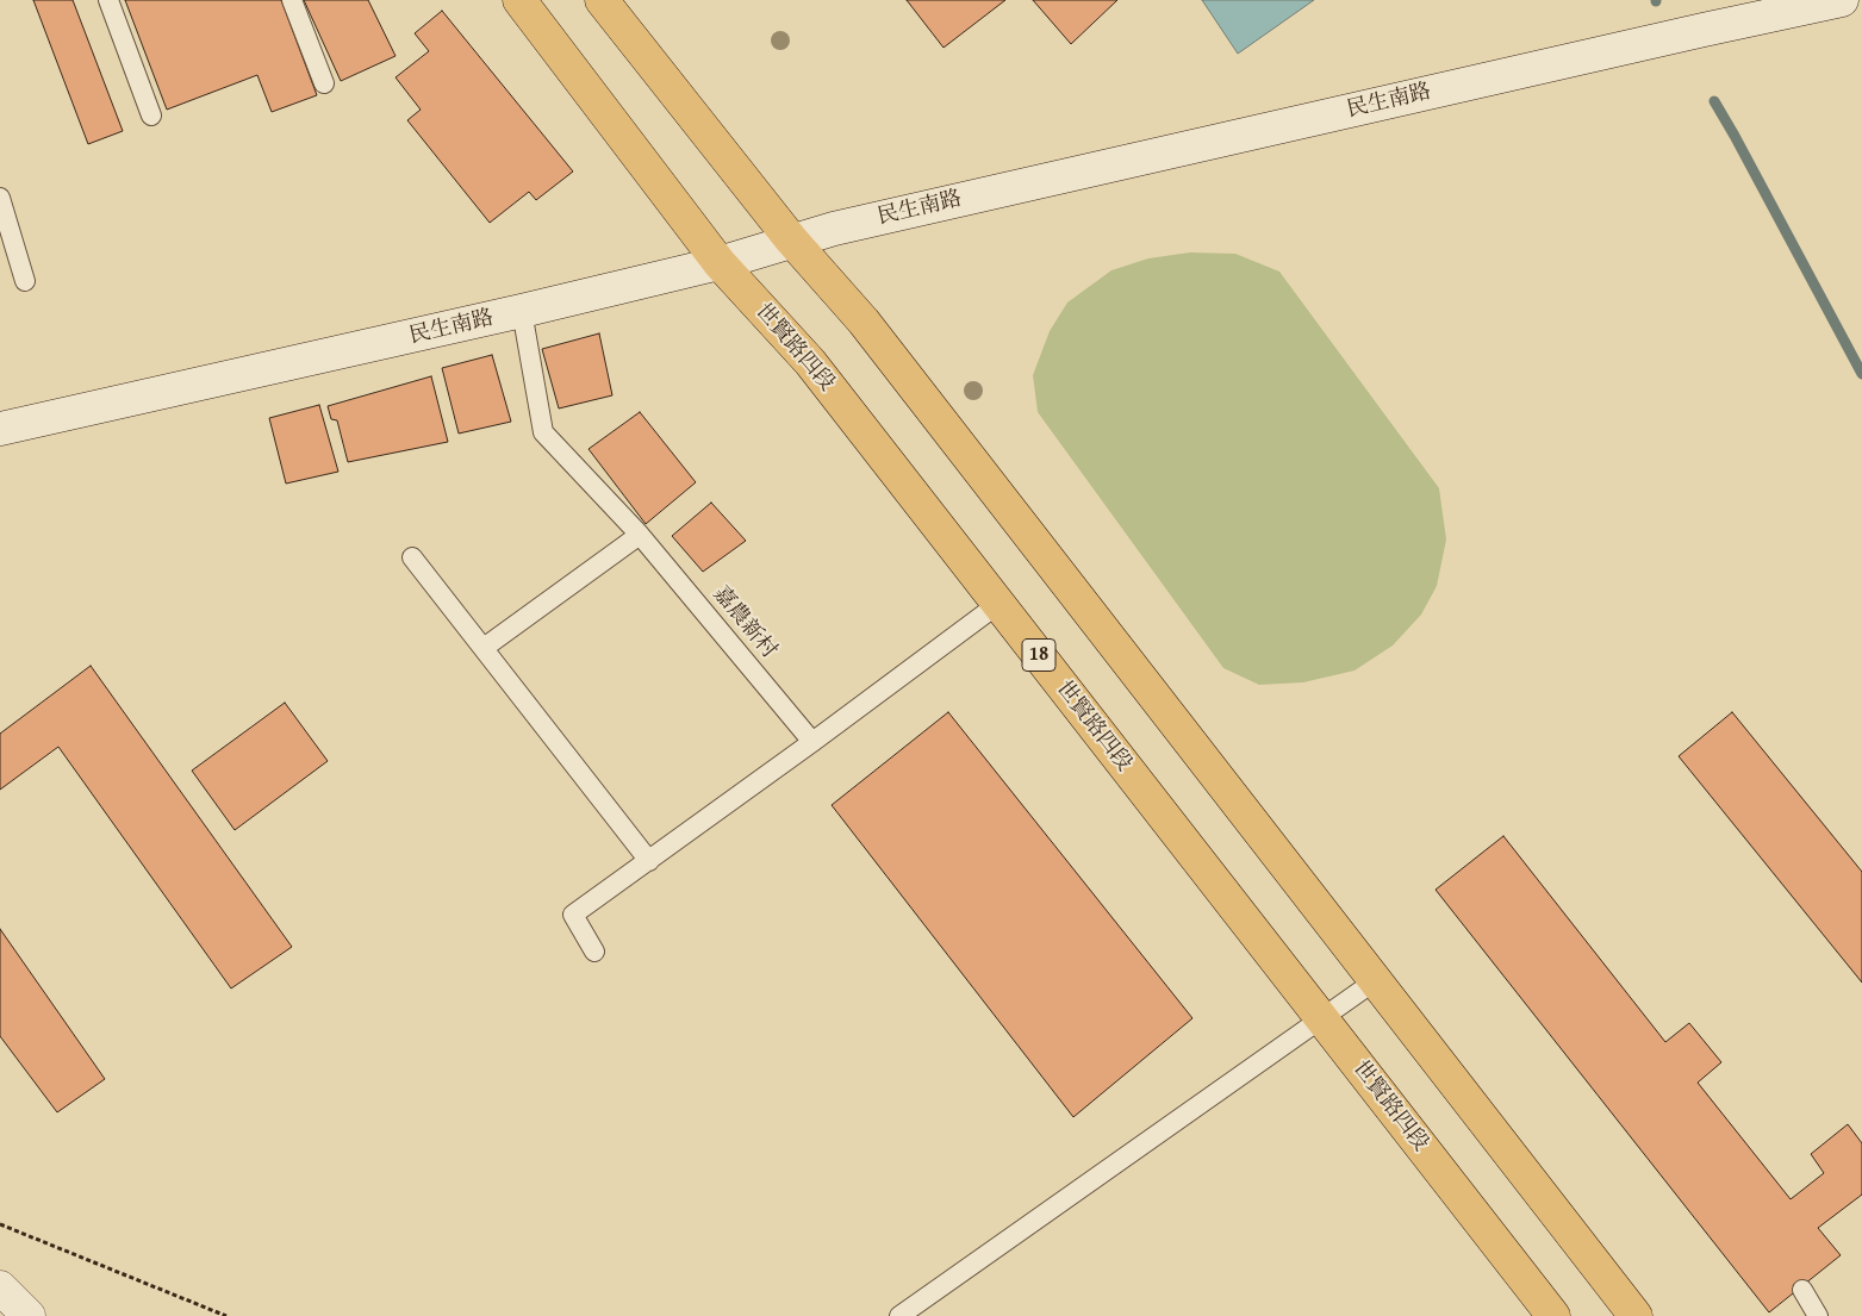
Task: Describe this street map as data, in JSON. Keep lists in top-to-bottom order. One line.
{"streets":{"main road":["民生南路","世賢路四段","18"],"lane":["嘉農新村"]},"crossings":[["民生南路","世賢路四段"],["民生南路","嘉農新村"]]}
